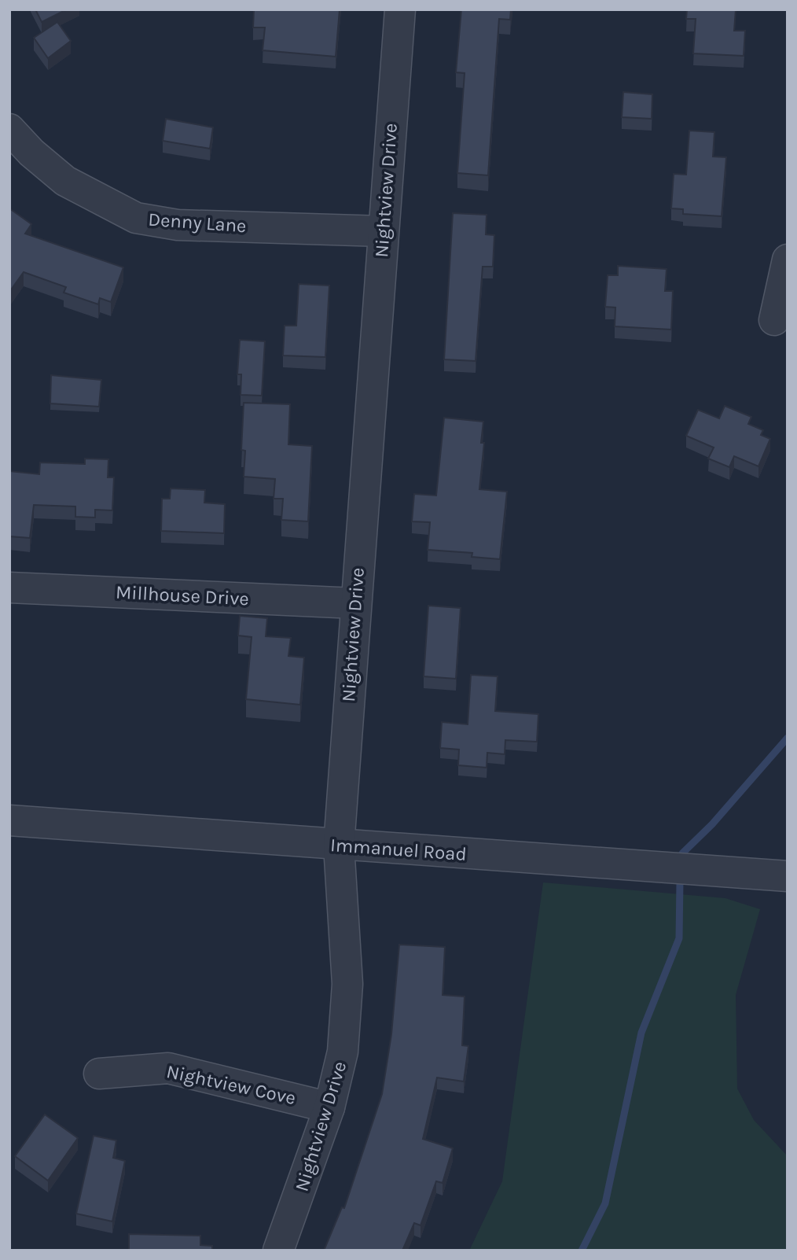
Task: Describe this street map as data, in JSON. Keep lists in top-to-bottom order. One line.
{"streets":{"street":["Nightview Drive","Denny Lane","Millhouse Drive","Immanuel Road","Nightview Cove"]},"crossings":[["Nightview Drive","Denny Lane"],["Nightview Drive","Millhouse Drive"],["Nightview Drive","Immanuel Road"],["Nightview Drive","Nightview Cove"]]}
